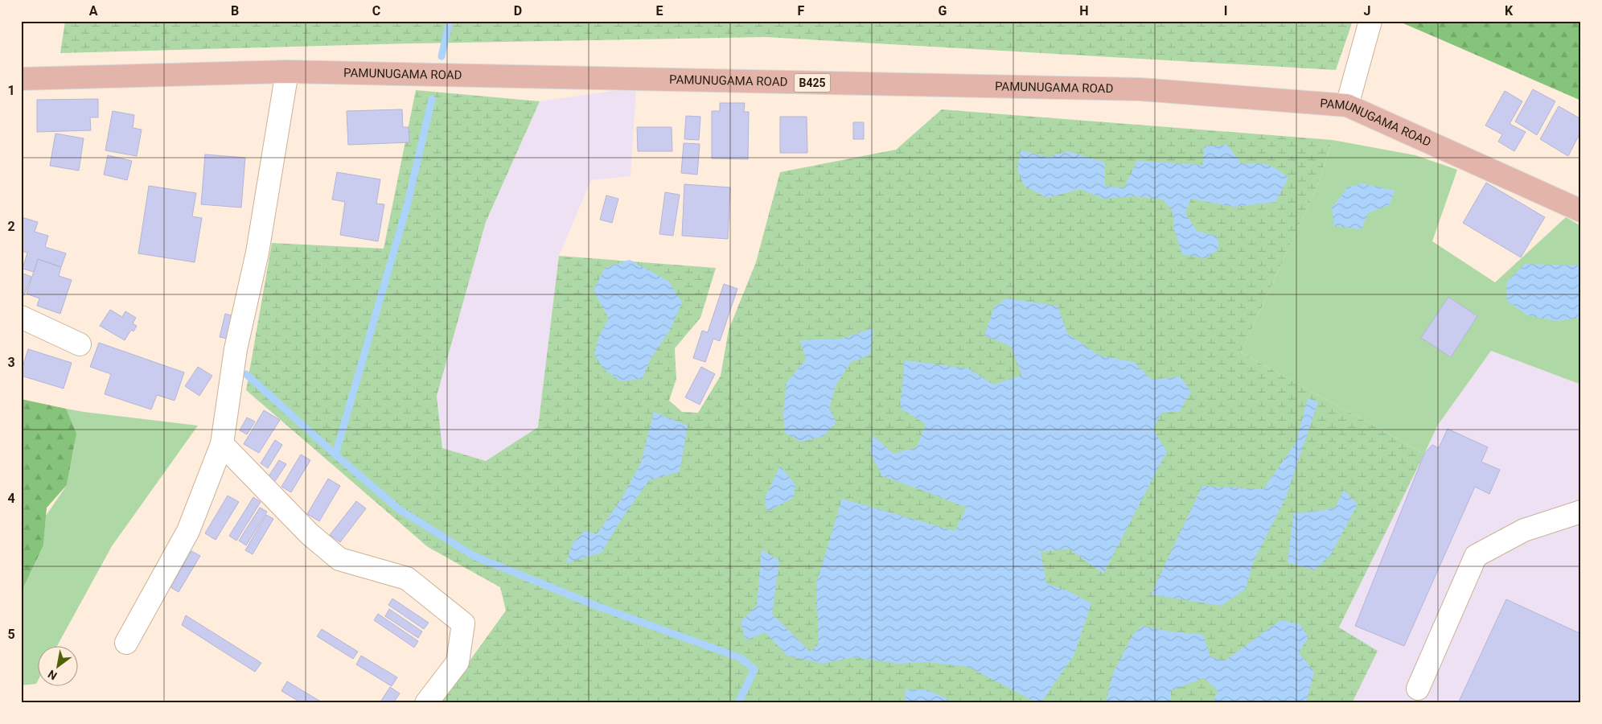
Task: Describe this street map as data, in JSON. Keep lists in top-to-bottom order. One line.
{"streets":{"main road":["PAMUNUGAMA ROAD","B425"]},"north":"bottom left","grid":{"columns":["A","B","C","D","E","F","G","H","I","J","K"],"rows":["1","2","3","4","5"]}}
